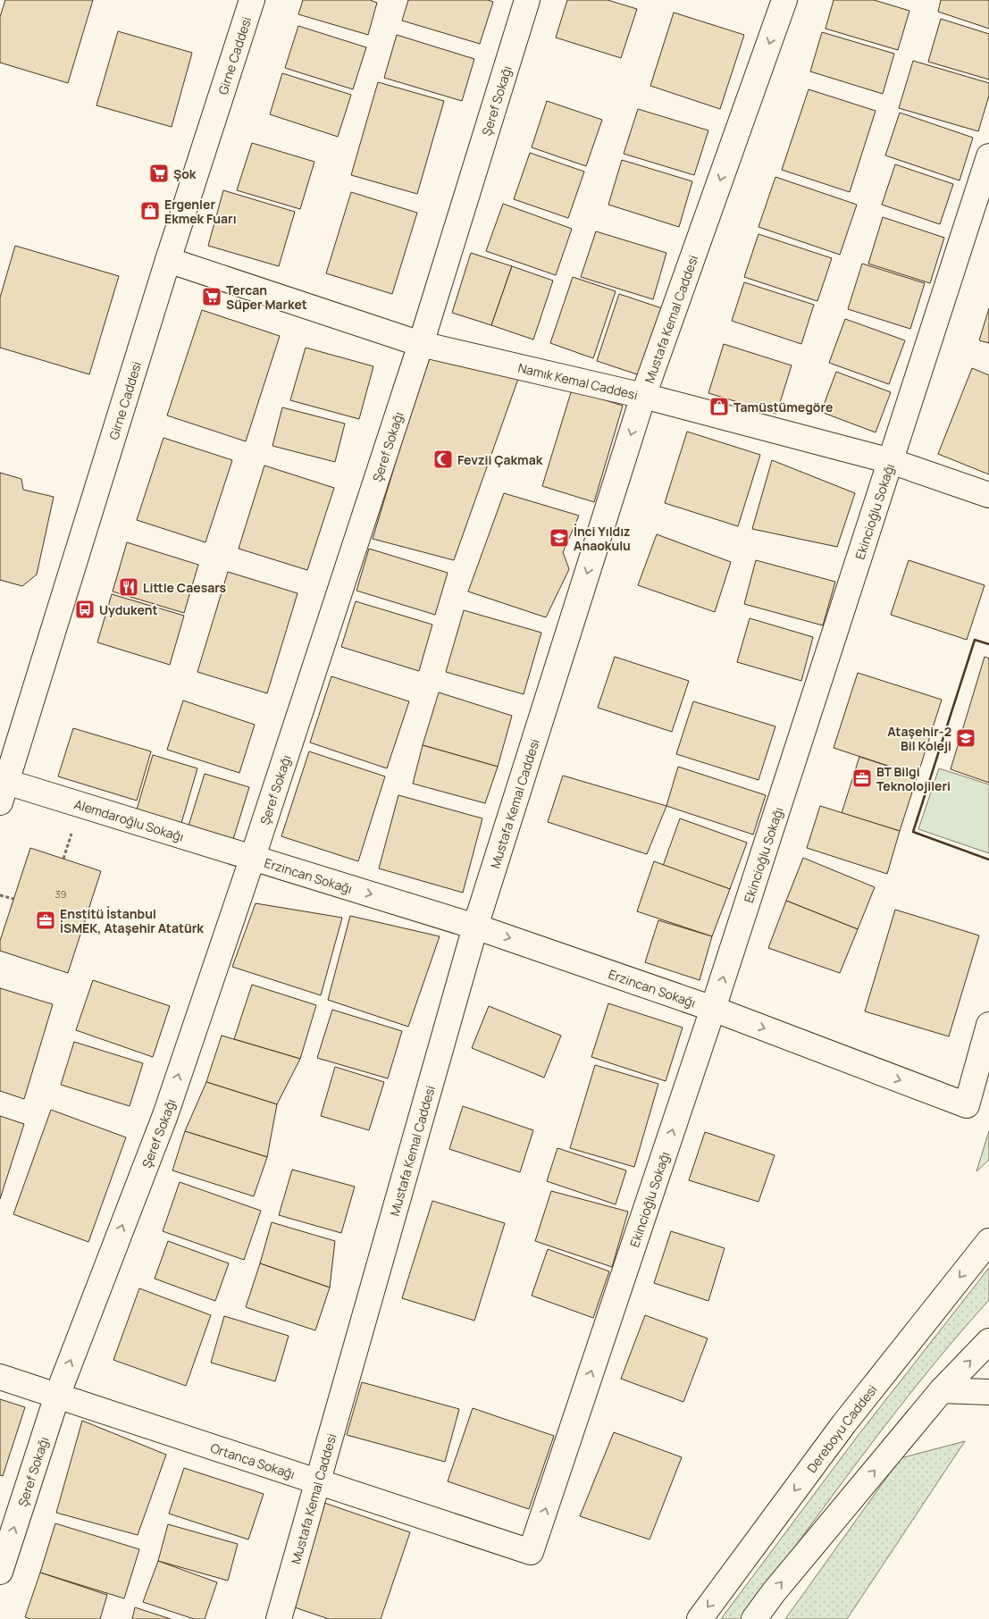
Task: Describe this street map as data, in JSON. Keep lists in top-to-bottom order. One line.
{"streets":{"street":["Girne Caddesi","Şeref Sokağı","Mustafa Kemal Caddesi","Namık Kemal Caddesi","Ekincioğlu Sokağı","Alemdaroğlu Sokağı","Erzincan Sokağı","Dereboyu Caddesi","Ortanca Sokağı"]},"crossings":[["Girne Caddesi","Namık Kemal Caddesi"],["Girne Caddesi","Alemdaroğlu Sokağı"],["Şeref Sokağı","Namık Kemal Caddesi"],["Şeref Sokağı","Alemdaroğlu Sokağı"],["Şeref Sokağı","Erzincan Sokağı"],["Şeref Sokağı","Ortanca Sokağı"],["Mustafa Kemal Caddesi","Namık Kemal Caddesi"],["Mustafa Kemal Caddesi","Erzincan Sokağı"],["Mustafa Kemal Caddesi","Ortanca Sokağı"],["Namık Kemal Caddesi","Ekincioğlu Sokağı"],["Ekincioğlu Sokağı","Erzincan Sokağı"],["Ekincioğlu Sokağı","Ortanca Sokağı"],["Alemdaroğlu Sokağı","Erzincan Sokağı"]],"one_way":["Şeref Sokağı","Mustafa Kemal Caddesi","Ekincioğlu Sokağı","Erzincan Sokağı"],"places":{"supermarket":["Şok","Tercan Süper Market"],"shop":["Ergenler Ekmek Fuarı","Tamüstümegöre"],"mosque":["Fevzii Çakmak"],"school or university":["İnci Yıldız Anaokulu","Ataşehir-2 Bil Koleji"],"restaurant":["Little Caesars"],"bus stop":["Uydukent"],"office":["BT Bilgi Teknolojileri","Enstitü İstanbul İSMEK, Ataşehir Atatürk"]},"house_numbers":["39"]}
